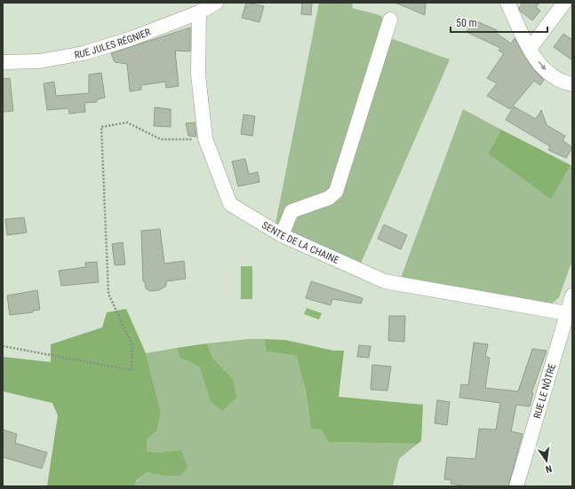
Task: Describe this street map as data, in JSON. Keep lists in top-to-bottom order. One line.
{"streets":{"street":["RUE JULES RÉGNIER","SENTE DE LA CHAINE","RUE LE NÔTRE"]},"crossings":[["RUE JULES RÉGNIER","SENTE DE LA CHAINE"],["SENTE DE LA CHAINE","RUE LE NÔTRE"]],"scale_bar":"50 m","north":"bottom"}
